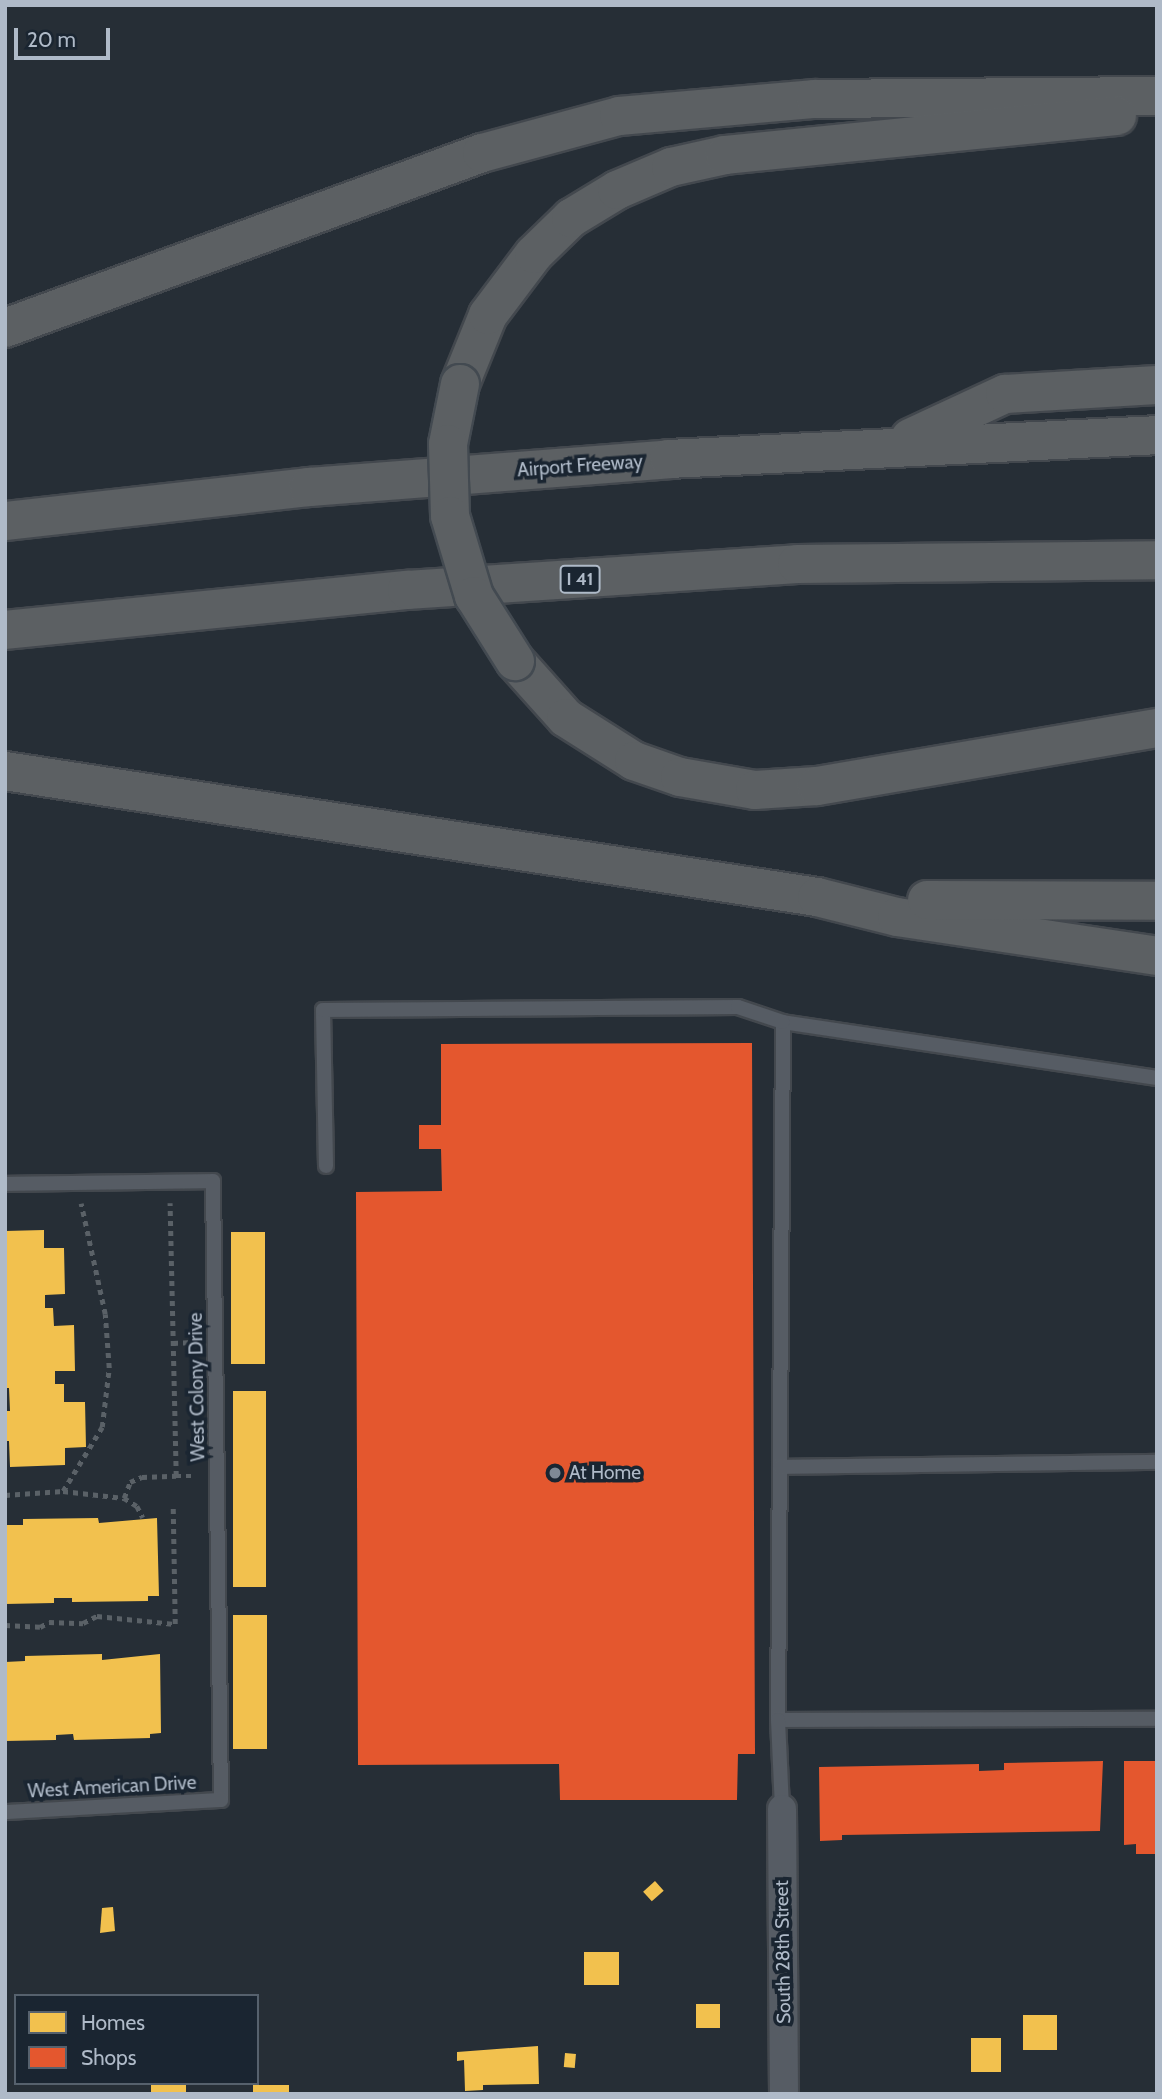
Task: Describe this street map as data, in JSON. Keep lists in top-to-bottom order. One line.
{"streets":{"highway":["Airport Freeway","I 41"],"street":["South 28th Street"],"lane":["West Colony Drive","West American Drive"]},"crossings":[["West Colony Drive","West American Drive"]],"places":["At Home"],"legend":["Homes","Shops"],"scale_bar":"20 m"}
